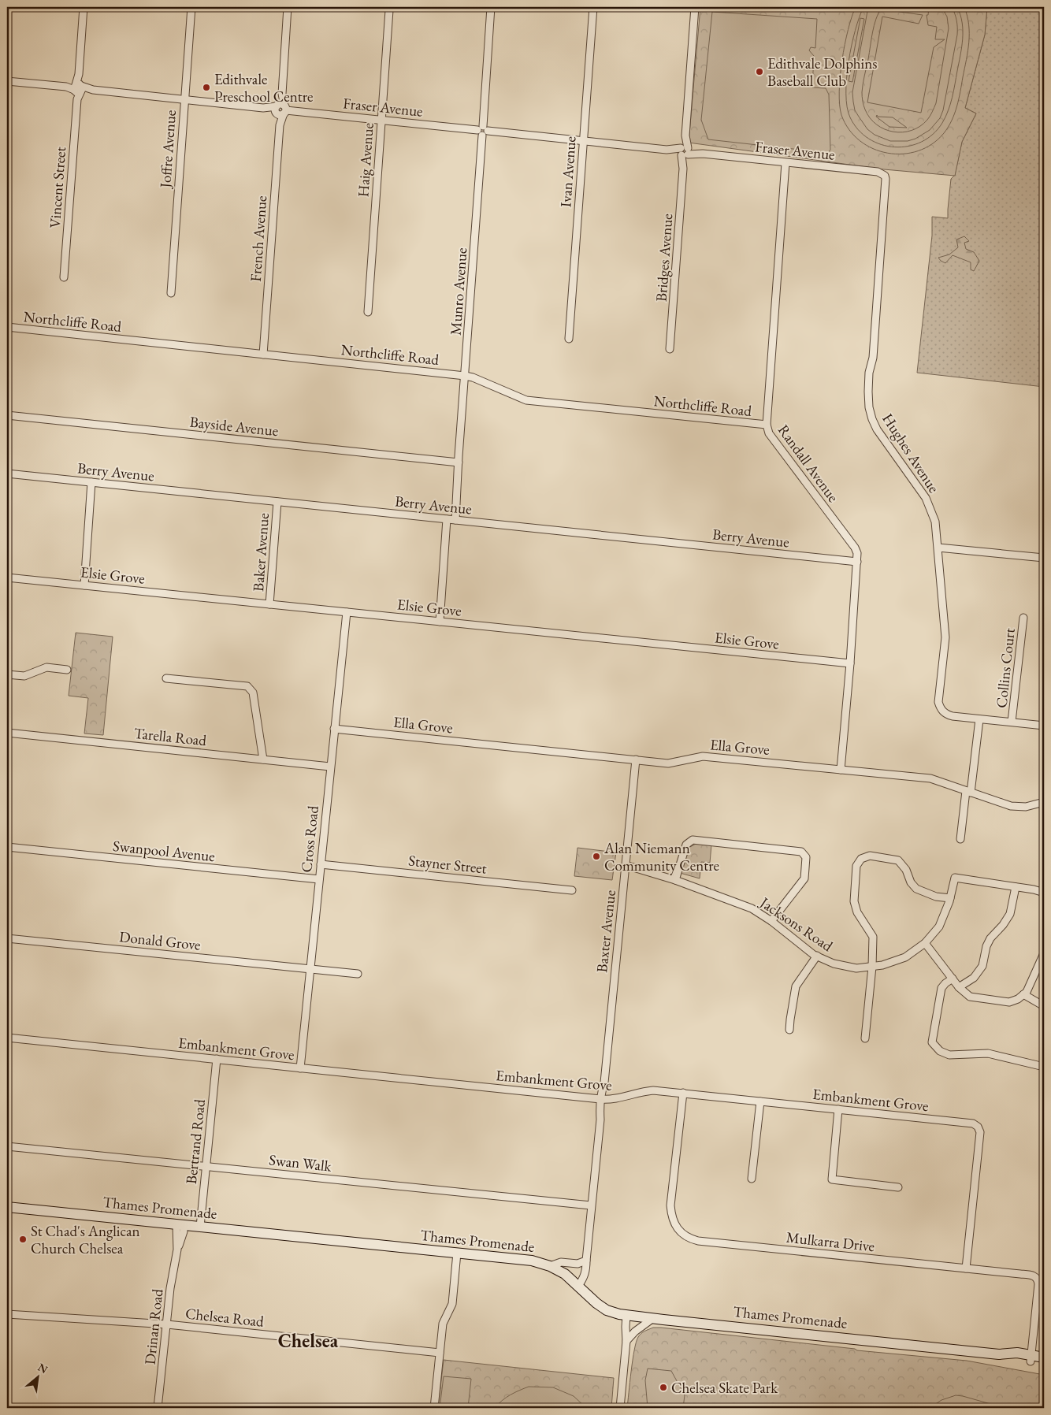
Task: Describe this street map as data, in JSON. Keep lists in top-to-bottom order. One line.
{"streets":{"main road":["Thames Promenade"],"street":["Fraser Avenue","Joffre Avenue","Haig Avenue","Ivan Avenue","Vincent Street","French Avenue","Bridges Avenue","Munro Avenue","Northcliffe Road","Bayside Avenue","Hughes Avenue","Randall Avenue","Berry Avenue","Baker Avenue","Elsie Grove","Collins Court","Ella Grove","Tarella Road","Cross Road","Swanpool Avenue","Stayner Street","Jacksons Road","Baxter Avenue","Donald Grove","Embankment Grove","Bertrand Road","Swan Walk","Mulkarra Drive","Chelsea Road","Drinan Road"]},"crossings":[["Fraser Avenue","Joffre Avenue"],["Fraser Avenue","Haig Avenue"],["Fraser Avenue","Ivan Avenue"],["Fraser Avenue","Vincent Street"],["Fraser Avenue","French Avenue"],["Fraser Avenue","Bridges Avenue"],["Fraser Avenue","Munro Avenue"],["Fraser Avenue","Hughes Avenue"],["Fraser Avenue","Randall Avenue"],["French Avenue","Northcliffe Road"],["Munro Avenue","Northcliffe Road"],["Munro Avenue","Bayside Avenue"],["Munro Avenue","Berry Avenue"],["Northcliffe Road","Randall Avenue"],["Hughes Avenue","Collins Court"],["Randall Avenue","Berry Avenue"],["Randall Avenue","Elsie Grove"],["Randall Avenue","Ella Grove"],["Berry Avenue","Baker Avenue"],["Baker Avenue","Elsie Grove"],["Elsie Grove","Cross Road"],["Ella Grove","Cross Road"],["Ella Grove","Baxter Avenue"],["Tarella Road","Cross Road"],["Cross Road","Swanpool Avenue"],["Cross Road","Stayner Street"],["Cross Road","Donald Grove"],["Cross Road","Embankment Grove"],["Jacksons Road","Baxter Avenue"],["Baxter Avenue","Embankment Grove"],["Baxter Avenue","Swan Walk"],["Baxter Avenue","Thames Promenade"],["Embankment Grove","Bertrand Road"],["Embankment Grove","Mulkarra Drive"],["Bertrand Road","Swan Walk"],["Bertrand Road","Thames Promenade"],["Thames Promenade","Mulkarra Drive"],["Thames Promenade","Drinan Road"],["Chelsea Road","Drinan Road"]],"districts":["Chelsea"],"places":["Edithvale Dolphins Baseball Club","Edithvale Preschool Centre","Alan Niemann Community Centre","St Chad's Anglican Church Chelsea","Chelsea Skate Park"],"north":"top right"}
